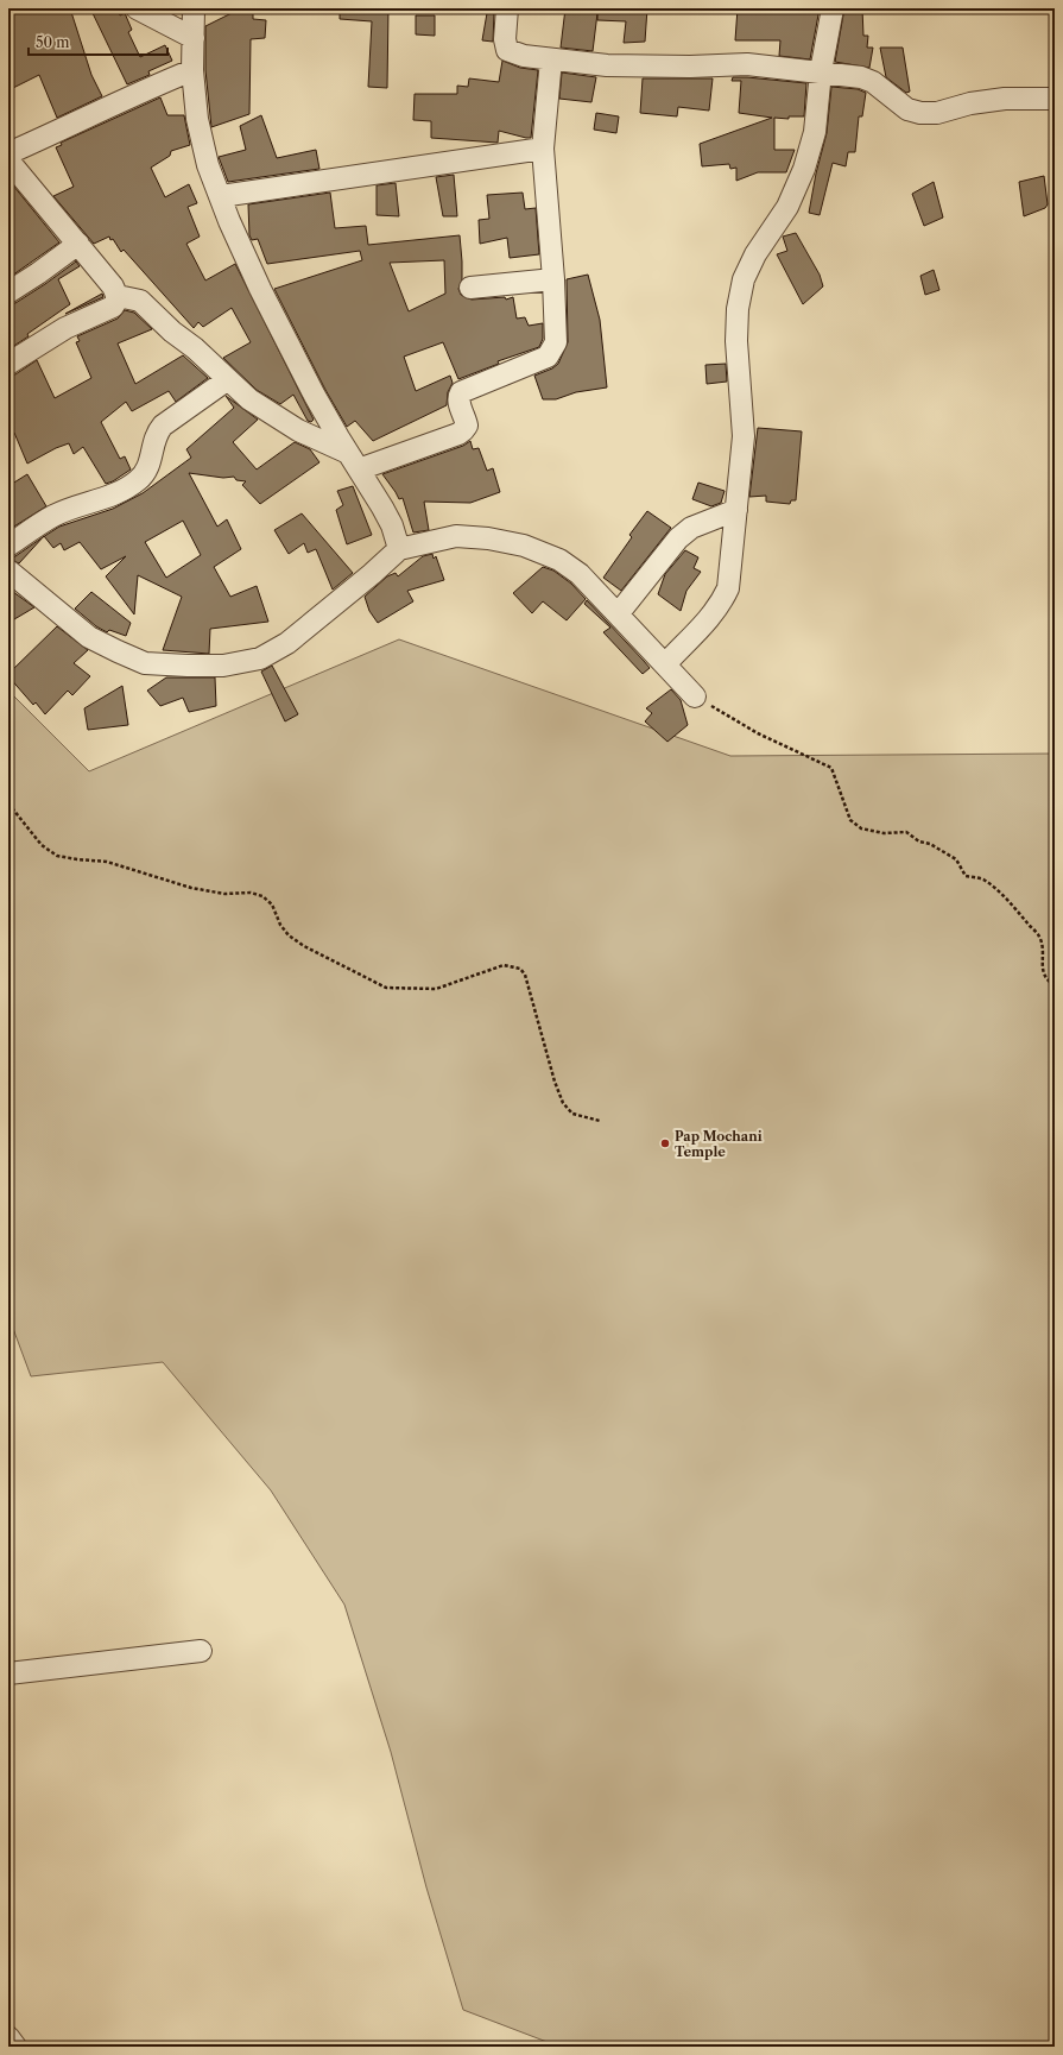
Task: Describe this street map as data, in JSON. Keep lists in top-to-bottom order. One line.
{"places":["Pap Mochani Temple"],"scale_bar":"50 m"}
